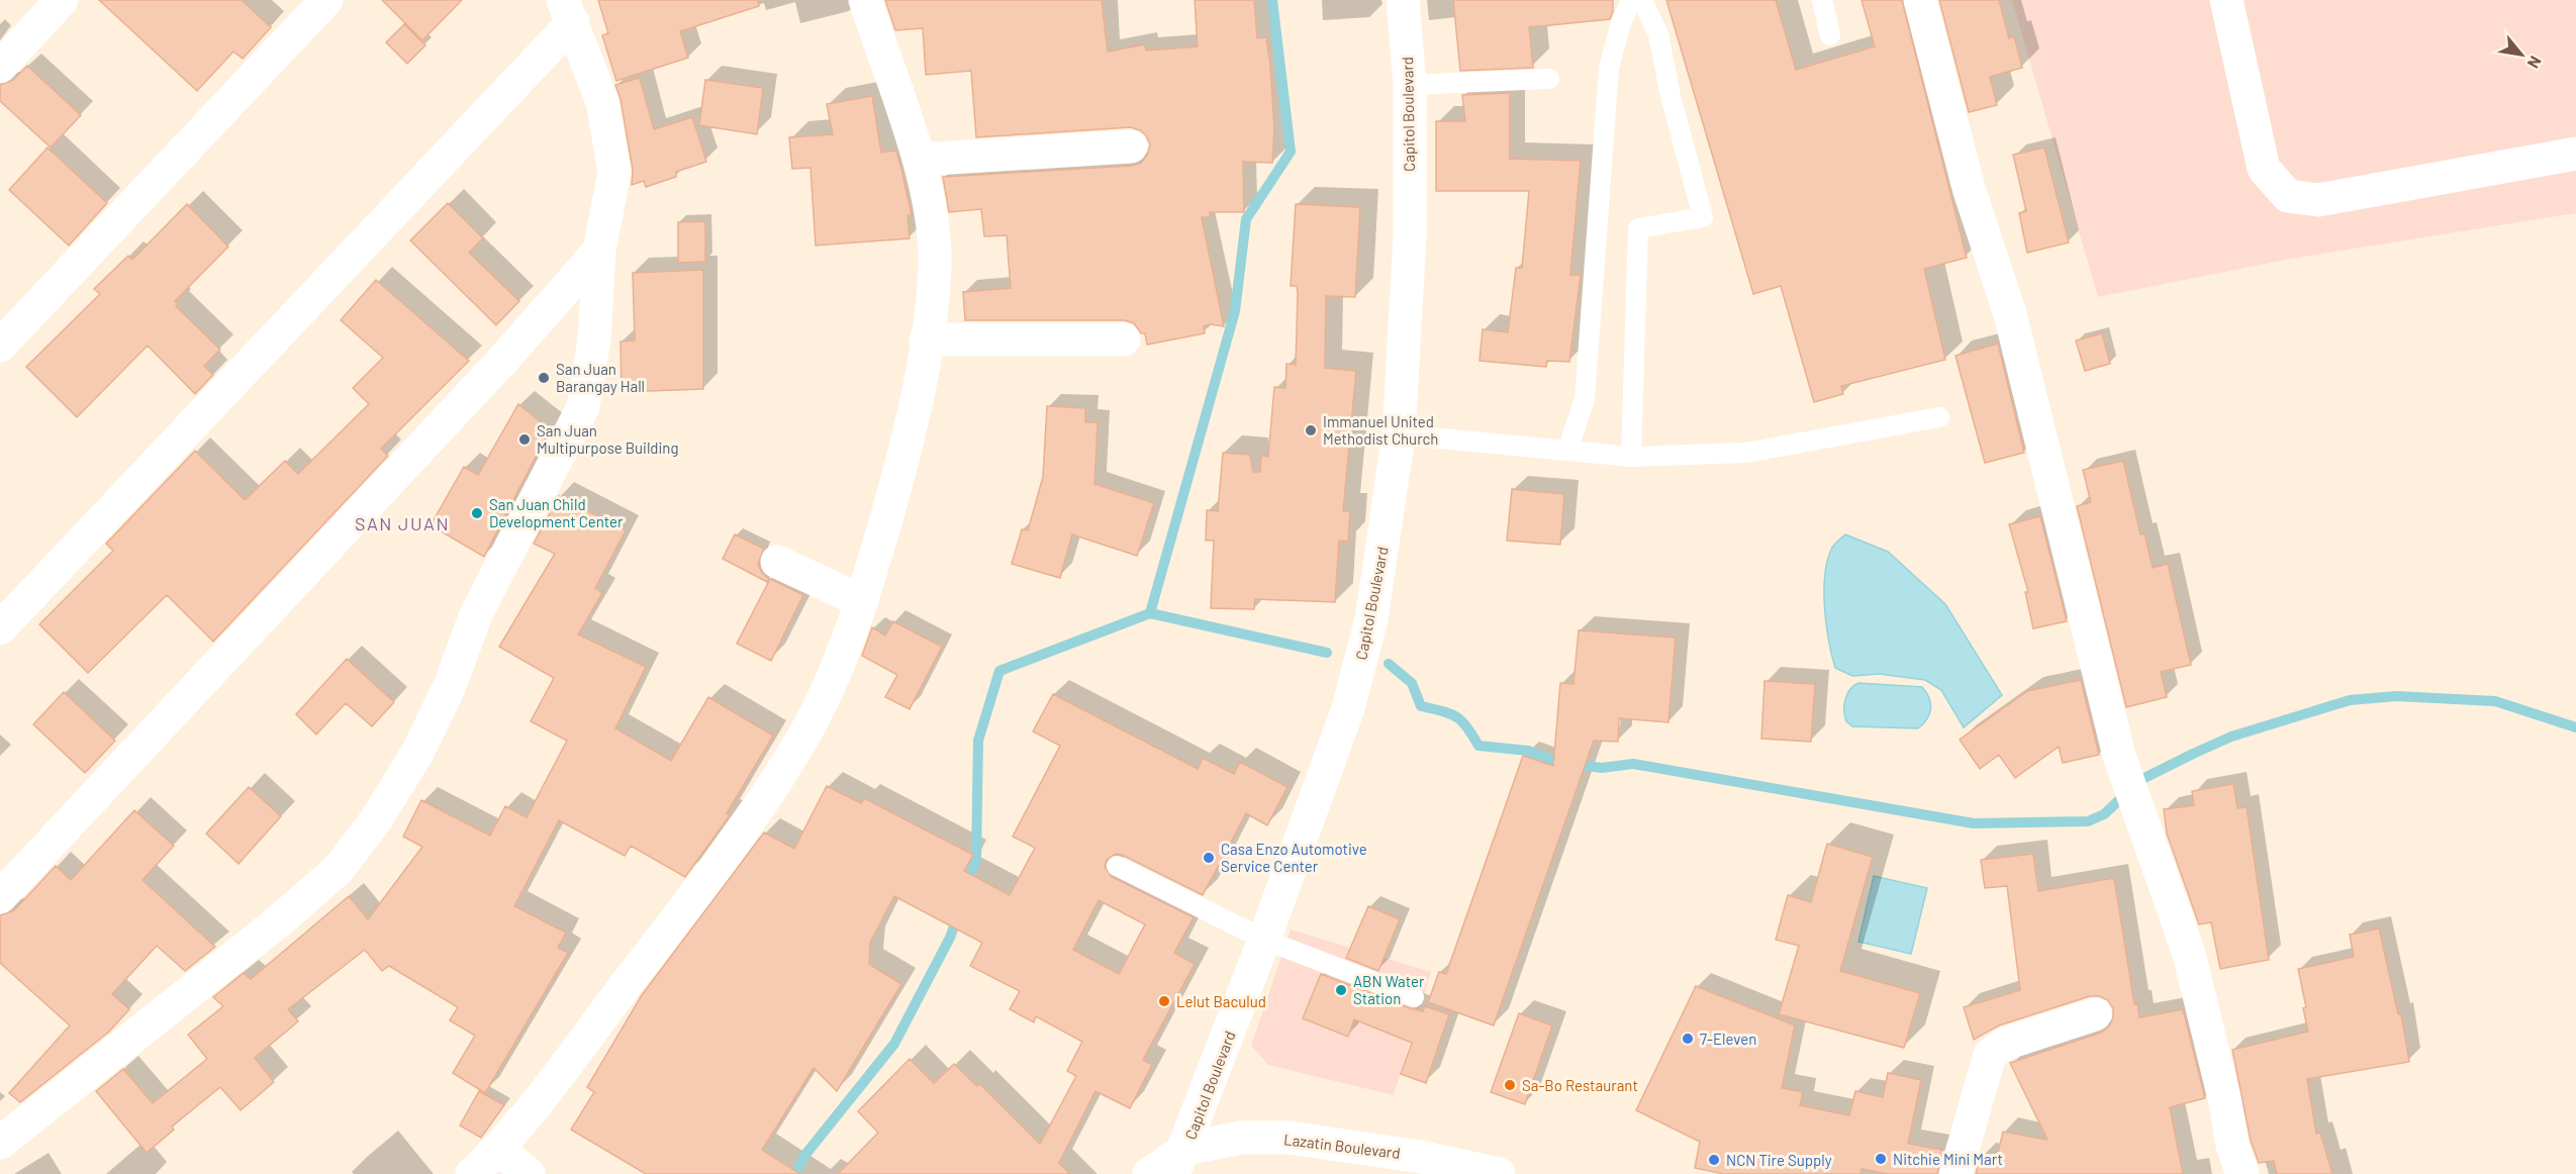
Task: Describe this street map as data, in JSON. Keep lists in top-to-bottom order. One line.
{"streets":{"street":["Capitol Boulevard","Lazatin Boulevard"]},"crossings":[["Capitol Boulevard","Lazatin Boulevard"]],"districts":["SAN JUAN"],"places":["San Juan Barangay Hall","Immanuel United Methodist Church","San Juan Multipurpose Building","San Juan Child Development Center","Casa Enzo Automotive Service Center","ABN Water Station","Lelut Baculud","7-Eleven","Sa-Bo Restaurant","Nitchie Mini Mart","NCN Tire Supply"],"north":"bottom right"}
